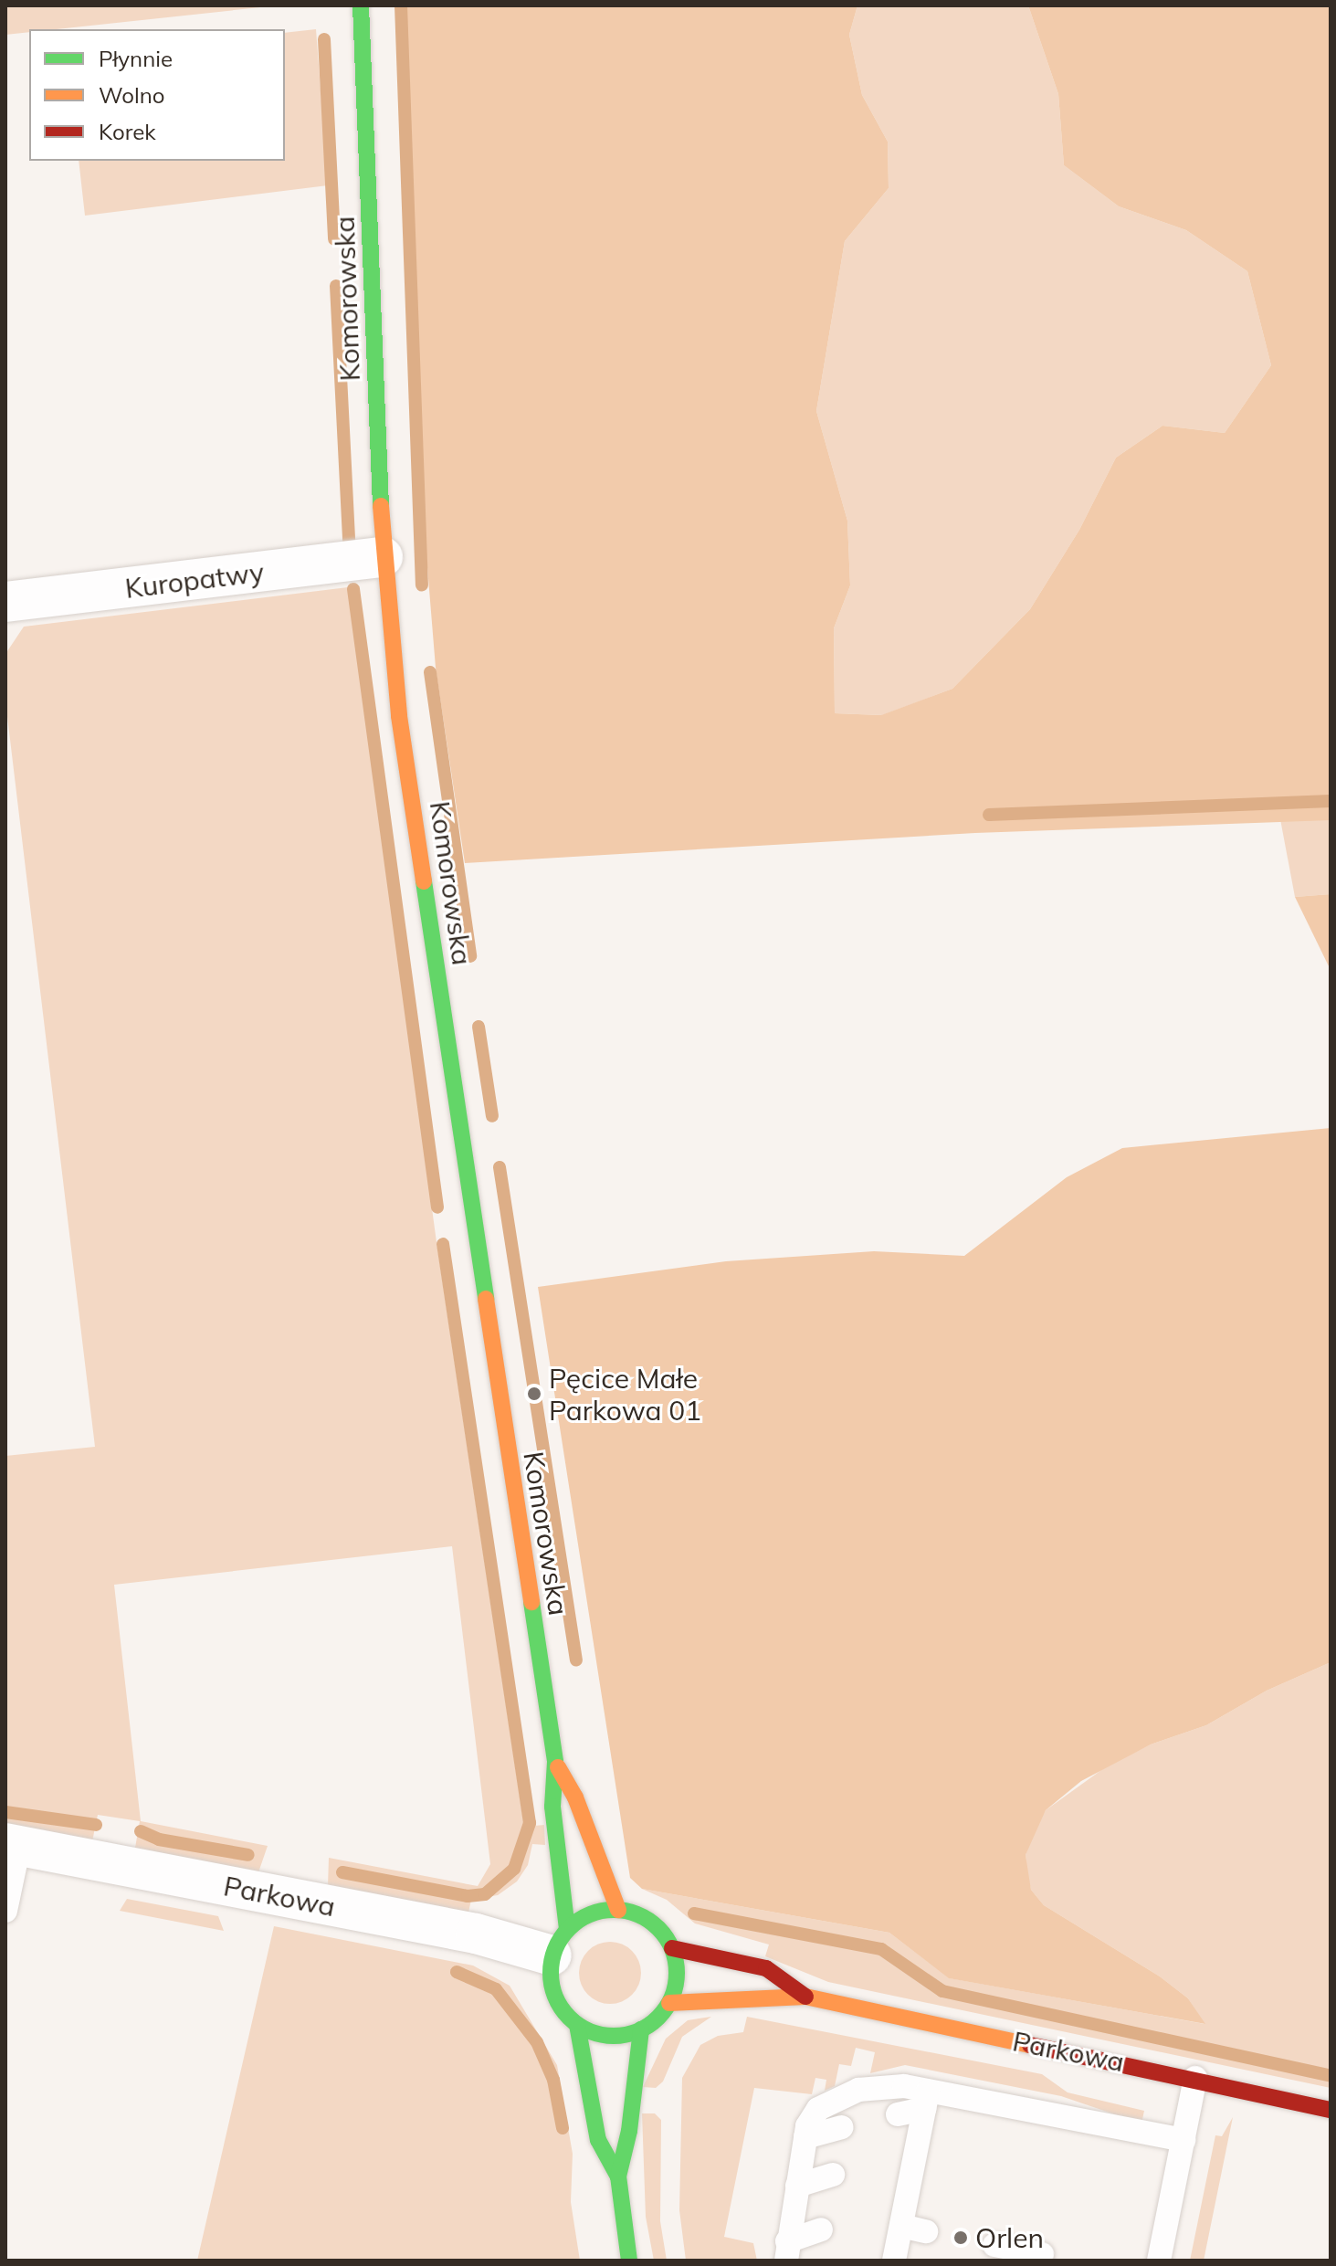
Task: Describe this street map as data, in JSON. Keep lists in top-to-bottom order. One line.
{"streets":{"street":["Komorowska","Kuropatwy","Parkowa"]},"crossings":[["Komorowska","Kuropatwy"],["Komorowska","Parkowa"]],"places":["Pęcice Małe Parkowa 01","Orlen"],"legend":["Płynnie","Wolno","Korek"]}
